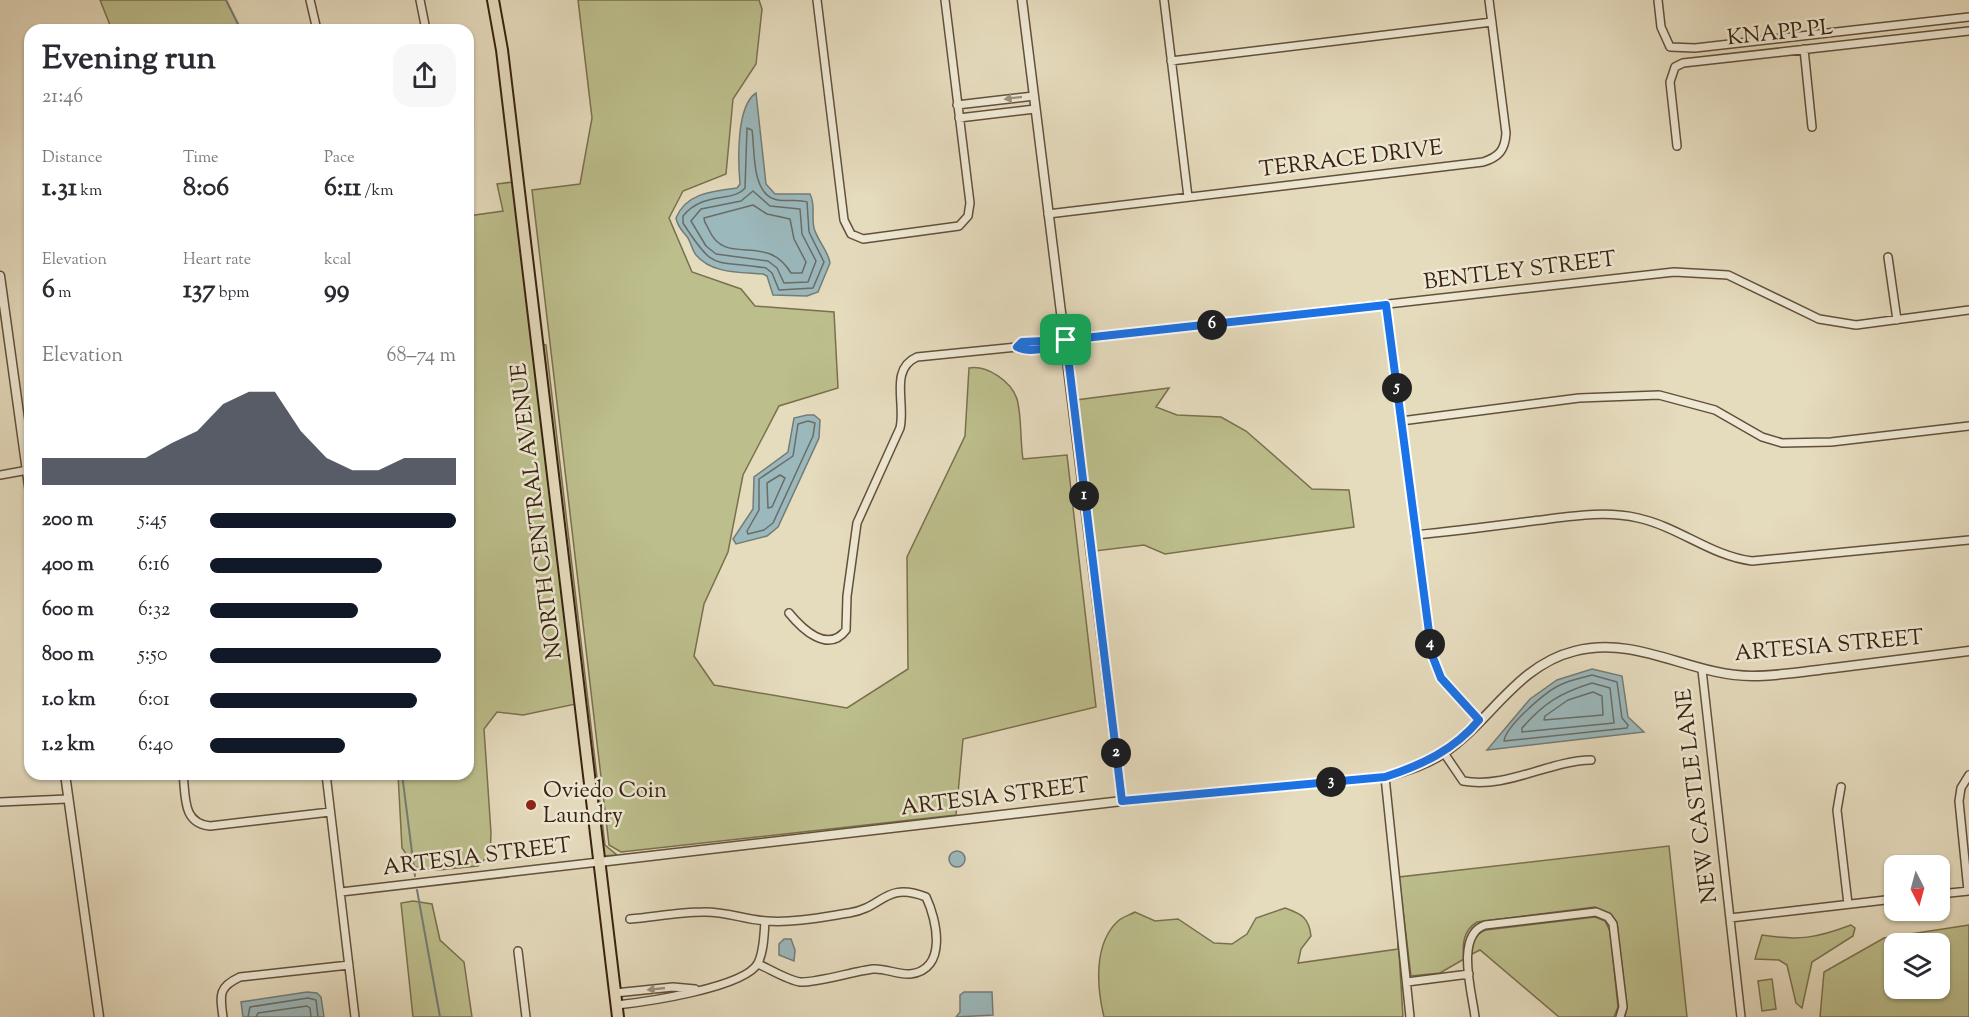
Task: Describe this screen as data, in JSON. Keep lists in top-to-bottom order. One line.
{"streets":{"main road":["NORTH CENTRAL AVENUE"],"street":["KNAPP PL","TERRACE DRIVE","BENTLEY STREET","ARTESIA STREET","NEW CASTLE LANE"]},"crossings":[["NORTH CENTRAL AVENUE","ARTESIA STREET"],["ARTESIA STREET","NEW CASTLE LANE"]],"places":["Oviedo Coin Laundry"],"north":"bottom","page":{"heading":["Evening run","21:46"],"stats":[["Distance","1.31 km"],["Time","8:06"],["Pace","6:11 /km"],["Elevation","6 m"],["Heart rate","137 bpm"],["kcal","99"]],"pins":["6","5","1","4","2","3"],"chart":["Elevation","68–74 m"],"list":[{"name":"200 m","note":"5:45"},{"name":"400 m","note":"6:16"},{"name":"600 m","note":"6:32"},{"name":"800 m","note":"5:50"},{"name":"1.0 km","note":"6:01"},{"name":"1.2 km","note":"6:40"}]}}
